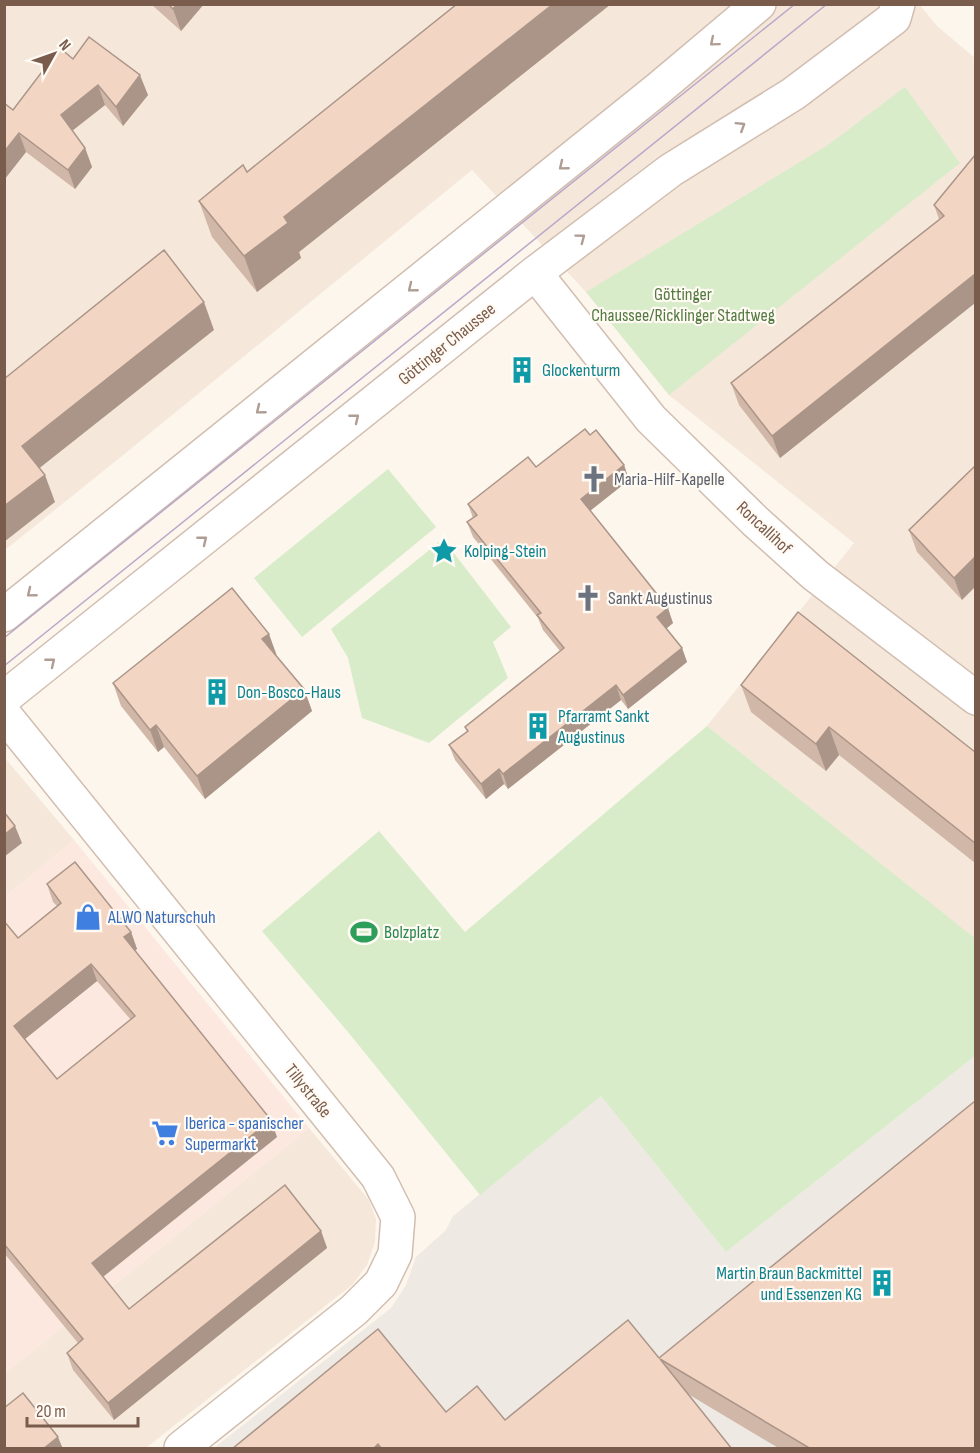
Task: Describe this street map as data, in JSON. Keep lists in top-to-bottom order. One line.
{"streets":{"street":["Göttinger Chaussee","Roncallihof","Tillystraße"]},"crossings":[["Göttinger Chaussee","Roncallihof"]],"parks":["Göttinger Chaussee/Ricklinger Stadtweg"],"places":{"building":["Glockenturm","Don-Bosco-Haus","Pfarramt Sankt Augustinus","Martin Braun Backmittel und Essenzen KG"],"church":["Maria-Hilf-Kapelle","Sankt Augustinus"],"place":["Kolping-Stein"],"shop":["ALWO Naturschuh"],"sports":["Bolzplatz"],"supermarket":["Iberica - spanischer Supermarkt"]},"scale_bar":"20 m","north":"top right"}
